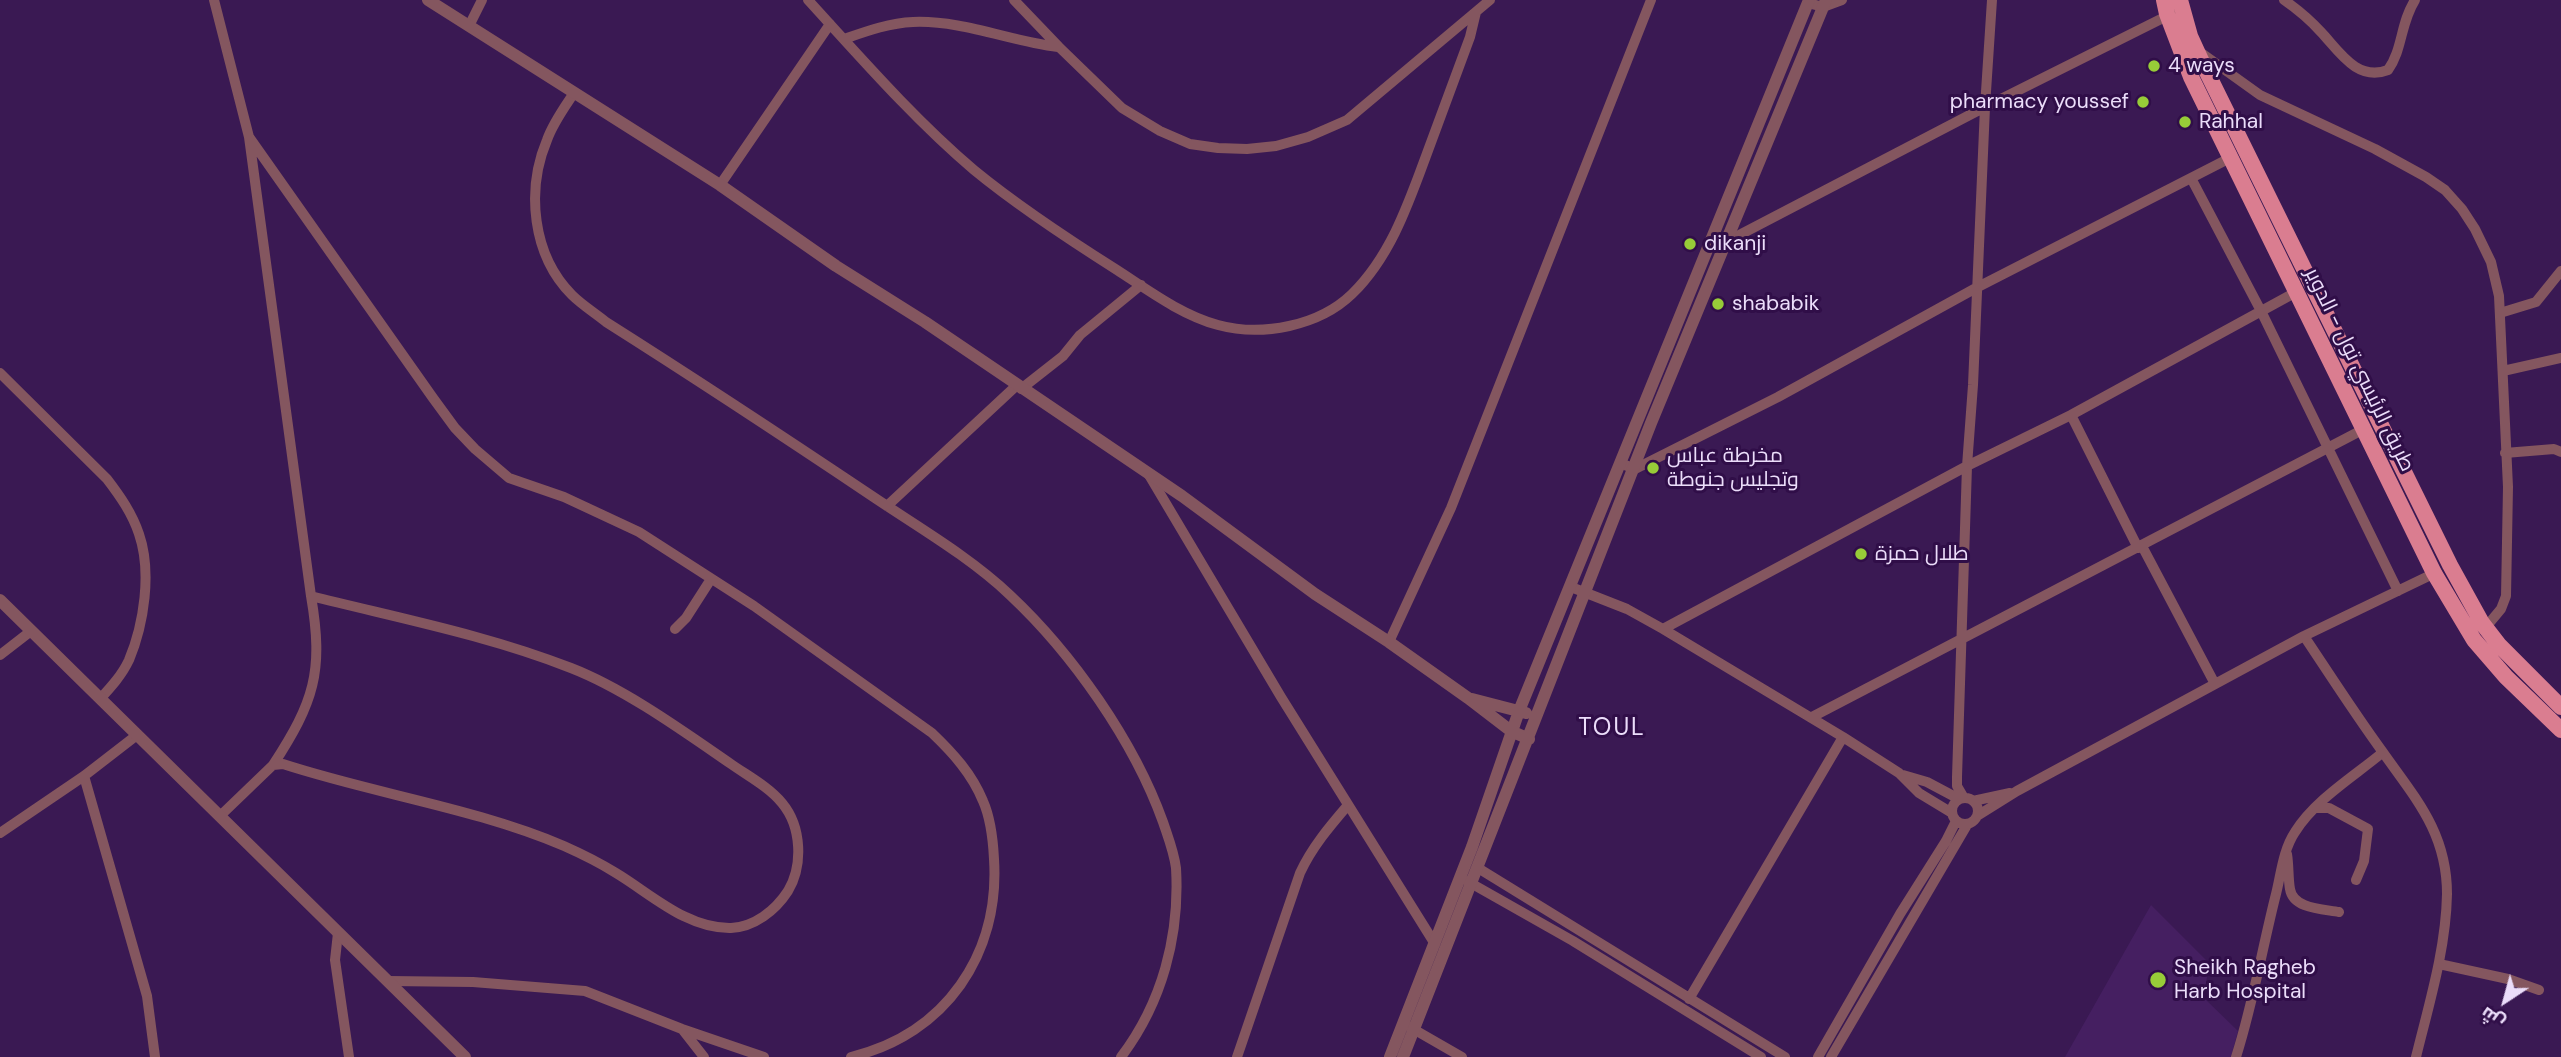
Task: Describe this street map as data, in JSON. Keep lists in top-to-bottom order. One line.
{"streets":{"main road":["طريق الرئيسي تول - الدوير"]},"districts":["TOUL"],"places":["4 ways","pharmacy youssef","Rahhal","dikanji","shababik","مخرطة عباس وتجليس جنوطة","طلال حمزة","Sheikh Ragheb Harb Hospital"],"north":"bottom left"}
